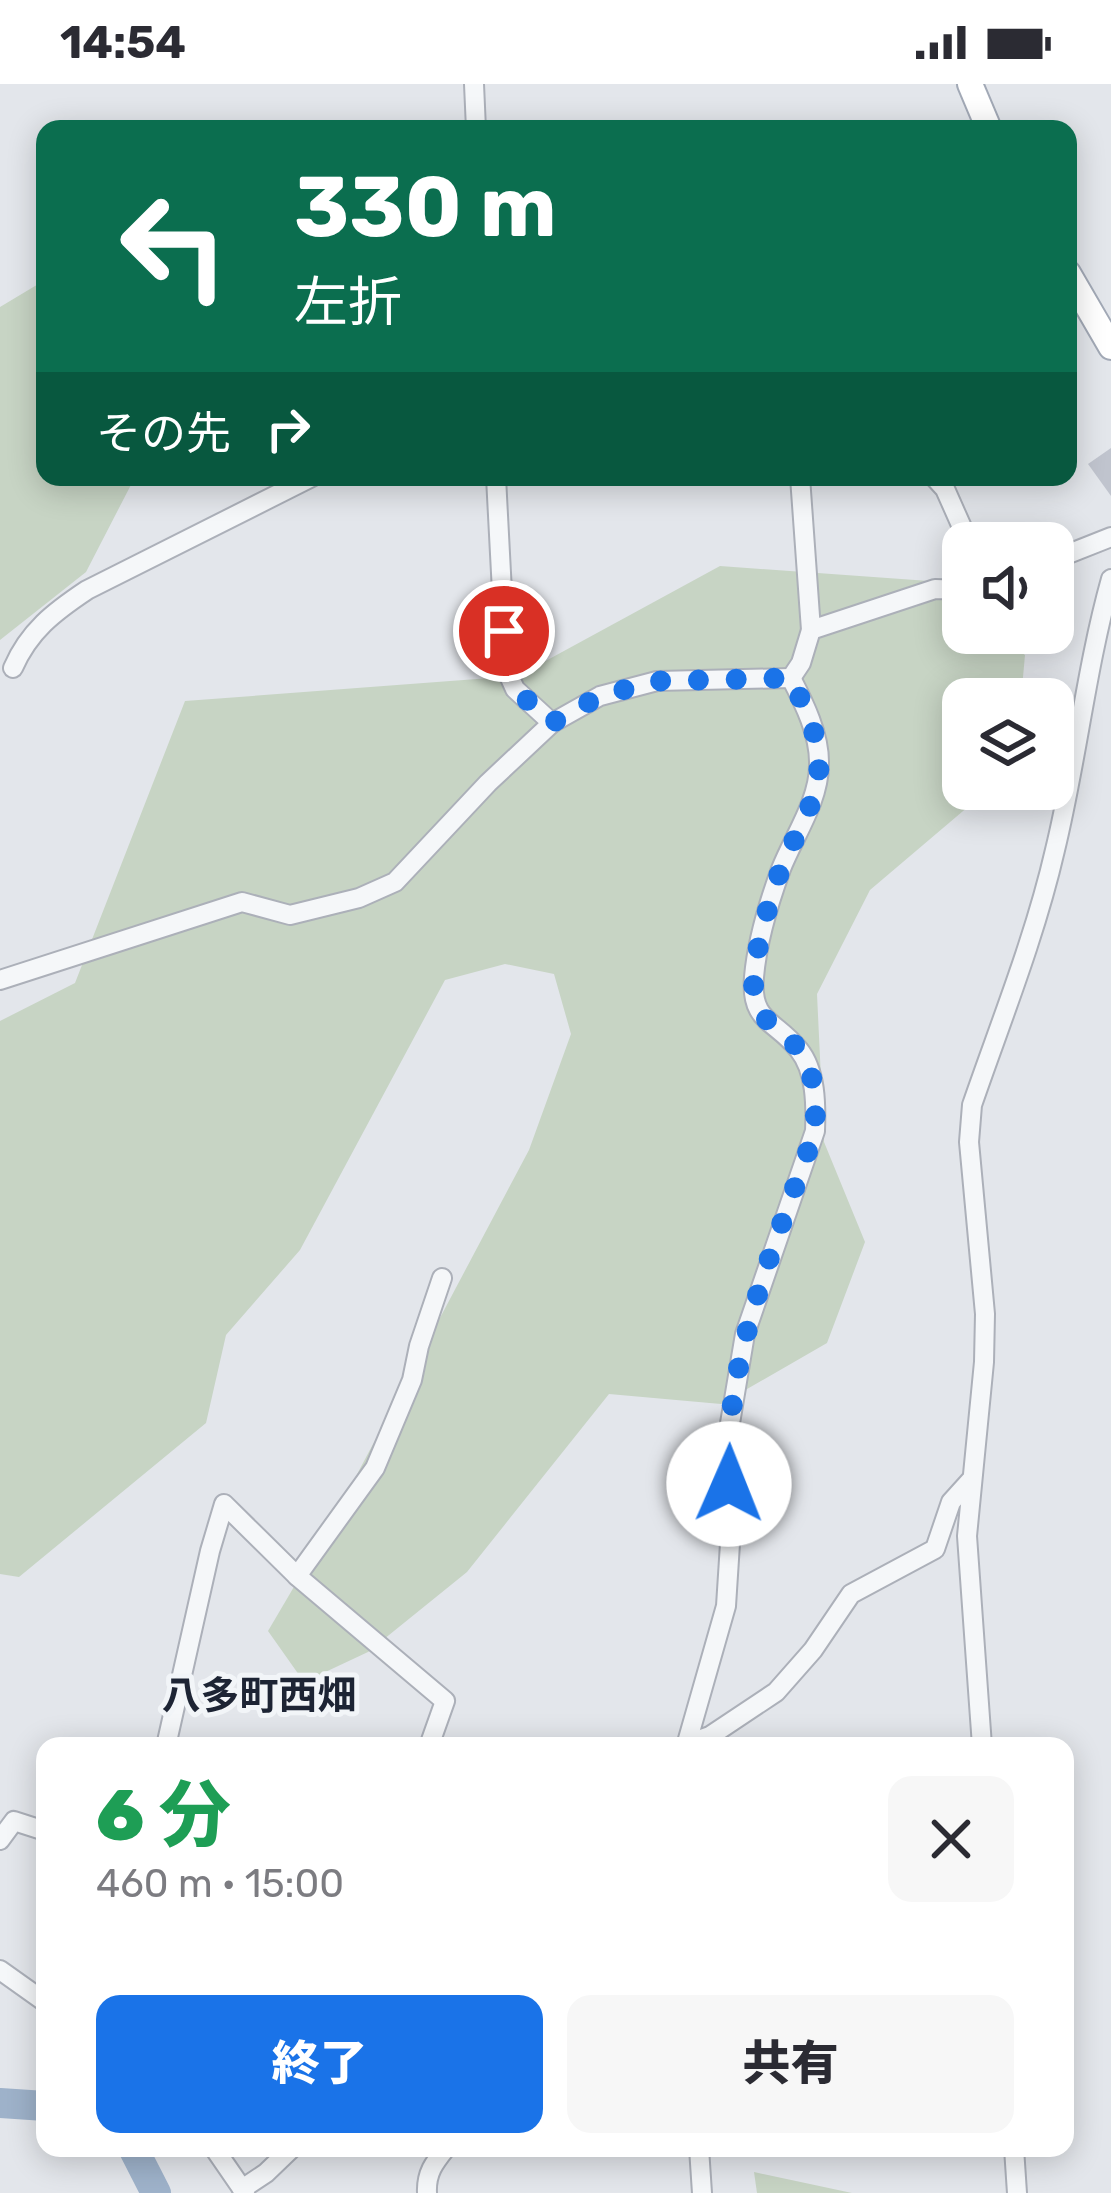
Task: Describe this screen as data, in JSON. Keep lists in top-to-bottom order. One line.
{"districts":["八多町西畑"],"page":{"status":"14:54","turn":["330 m","左折"],"then":"その先","heading":["6 分","460 m · 15:00"],"buttons":["終了","共有"]}}
